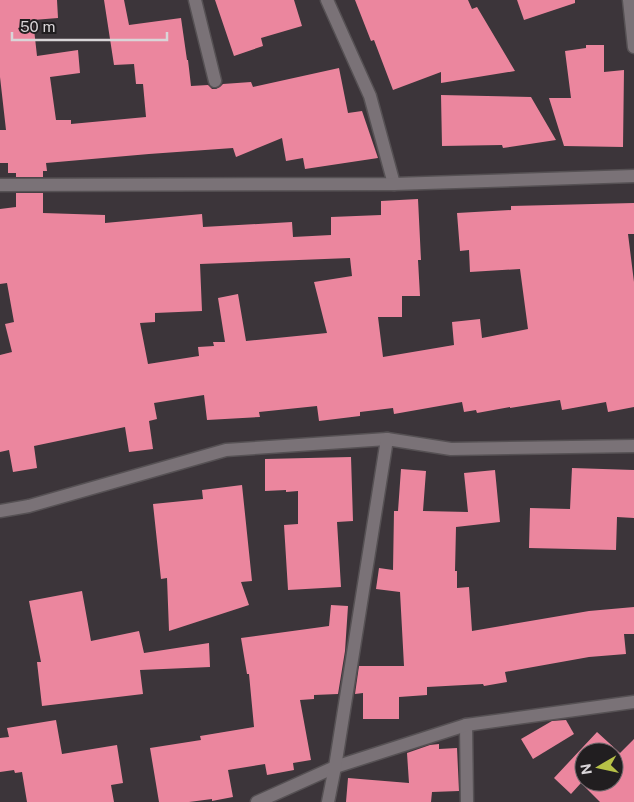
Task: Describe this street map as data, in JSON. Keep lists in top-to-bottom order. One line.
{"scale_bar":"50 m","north":"left"}
